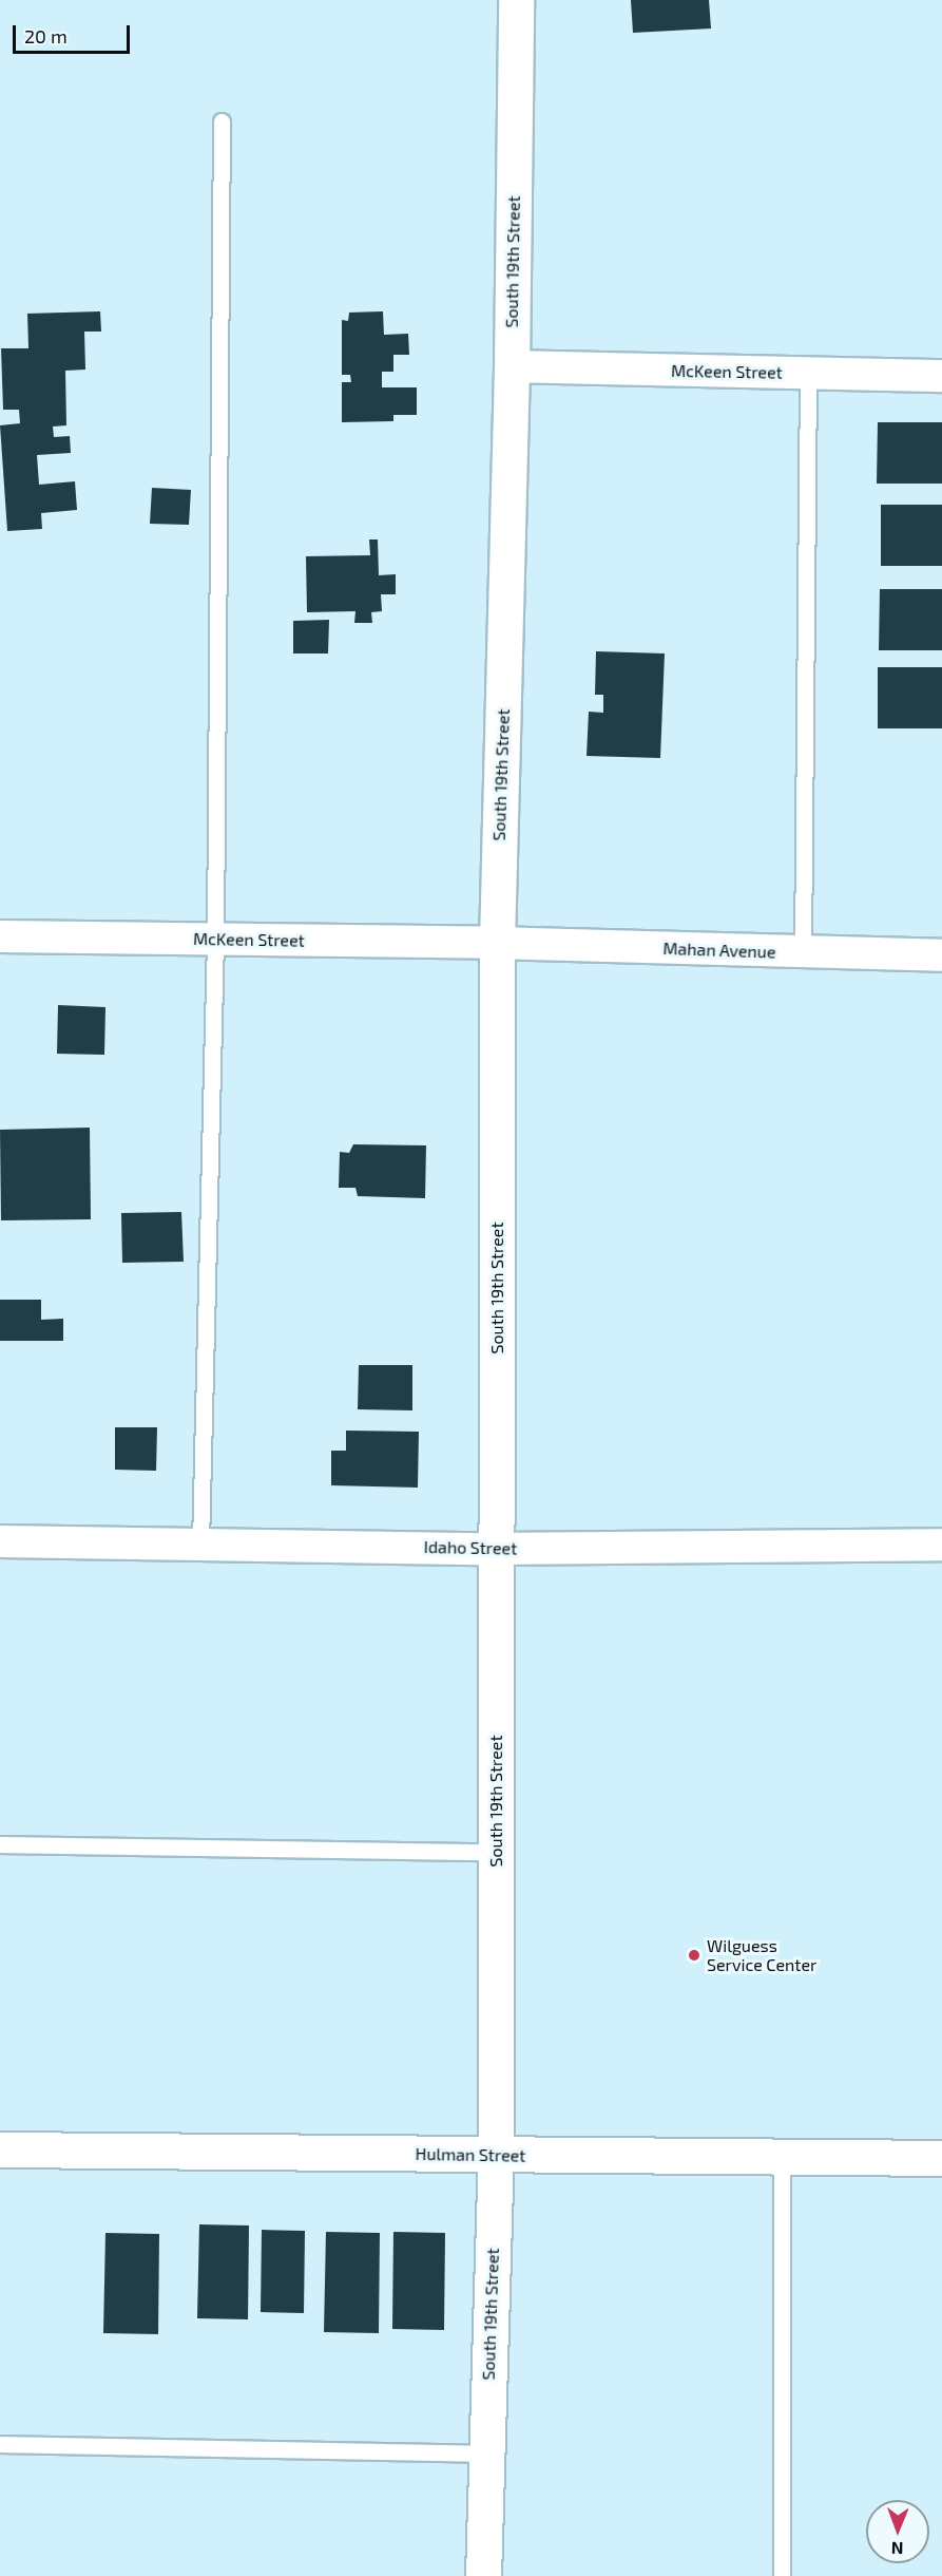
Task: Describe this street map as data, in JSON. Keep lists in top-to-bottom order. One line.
{"streets":{"street":["South 19th Street","McKeen Street","Mahan Avenue","Idaho Street","Hulman Street"]},"crossings":[["South 19th Street","McKeen Street"],["South 19th Street","Mahan Avenue"],["South 19th Street","Idaho Street"],["South 19th Street","Hulman Street"],["McKeen Street","Mahan Avenue"]],"places":["Wilguess Service Center"],"scale_bar":"20 m","north":"bottom"}
